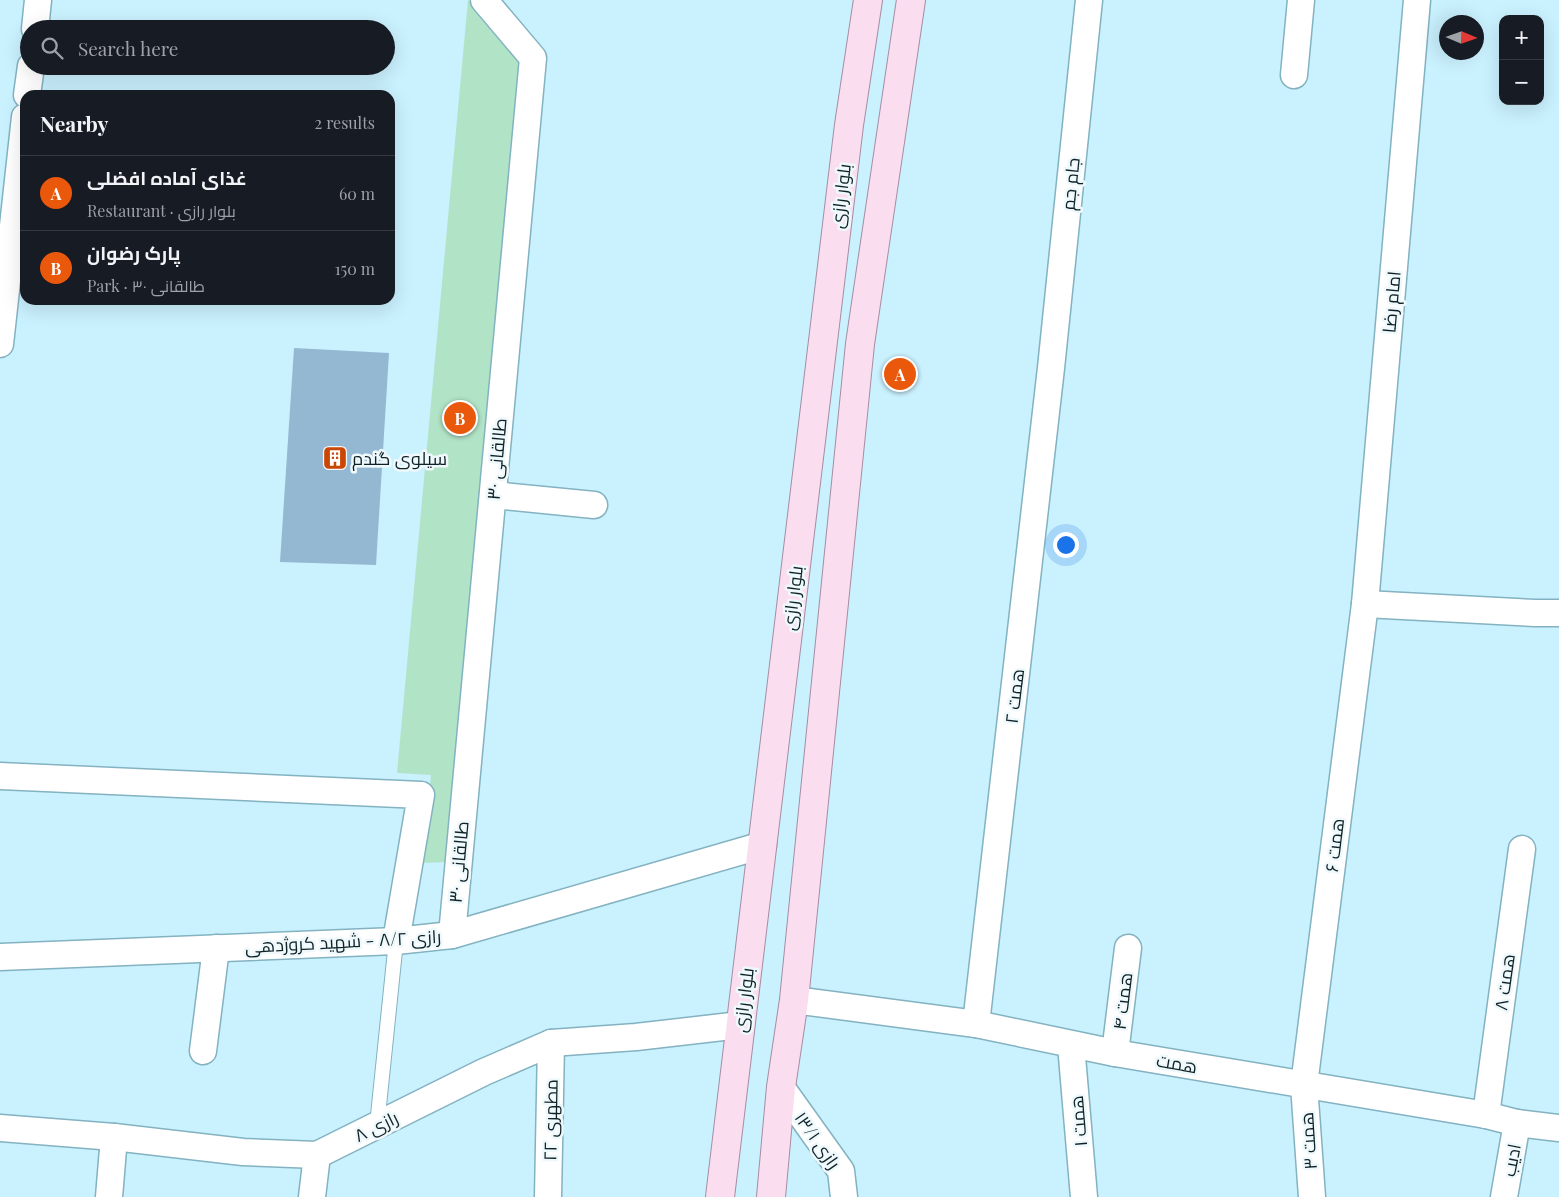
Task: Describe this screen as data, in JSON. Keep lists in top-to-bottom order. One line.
{"streets":{"main road":["بلوار رازی"],"street":["جام جم","امام رضا","طالقانی ۳۰","همت ۲","همت ۶","رازی ۸/۲ - شهید کروژدهی","همت ۸","همت ۴","همت","مطهری ۲۲","همت ۱","رازی ۸","رازی ۱۳/۱","همت ۳","ادیب"]},"crossings":[["جام جم","همت ۲"],["بلوار رازی","رازی ۸/۲ - شهید کروژدهی"],["بلوار رازی","رازی ۸"],["امام رضا","همت ۶"],["طالقانی ۳۰","رازی ۸/۲ - شهید کروژدهی"],["همت ۲","همت"],["همت ۶","همت"],["همت ۶","همت ۳"],["همت ۸","همت"],["همت ۴","همت"],["همت","همت ۱"],["همت","همت ۳"],["همت","ادیب"],["مطهری ۲۲","رازی ۸"]],"places":{"building":["سیلوی گندم"]},"north":"right","page":{"map_buttons":["+","−"],"search":"Search here","heading":["Nearby","2 results"],"list":[{"mark":"A","name":"غذای آماده افضلی","note":"Restaurant · بلوار رازی","value":"60 m"},{"mark":"B","name":"پارک رضوان","note":"Park · طالقانی ۳۰","value":"150 m"}],"pins":["A","B"]}}
